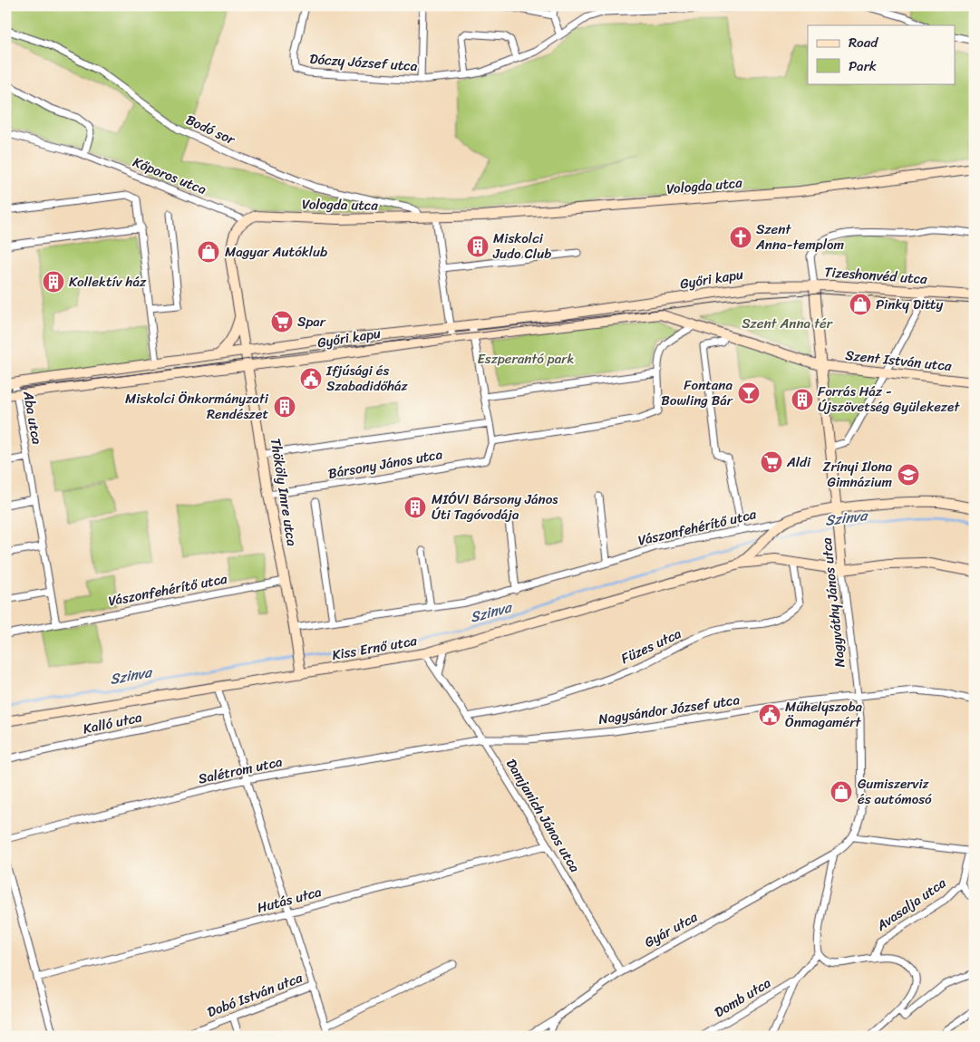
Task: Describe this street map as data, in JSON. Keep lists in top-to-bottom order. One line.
{"streets":{"street":["Dóczy József utca","Bodó sor","Kőporos utca","Vologda utca","Tizeshonvéd utca","Győri kapu","Szent István utca","Aba utca","Bársony János utca","Thököly Imre utca","Vászonfehérítő utca","Nagyváthy János utca","Füzes utca","Kiss Ernő utca","Nagysándor József utca","Kalló utca","Salétrom utca","Damjanich János utca","Hutás utca","Avasalja utca","Gyár utca","Dobó István utca","Domb utca"]},"crossings":[["Bodó sor","Vologda utca"],["Kőporos utca","Vologda utca"],["Kőporos utca","Thököly Imre utca"],["Vologda utca","Thököly Imre utca"],["Tizeshonvéd utca","Győri kapu"],["Tizeshonvéd utca","Nagyváthy János utca"],["Győri kapu","Aba utca"],["Győri kapu","Thököly Imre utca"],["Győri kapu","Nagyváthy János utca"],["Szent István utca","Nagyváthy János utca"],["Aba utca","Vászonfehérítő utca"],["Bársony János utca","Thököly Imre utca"],["Thököly Imre utca","Vászonfehérítő utca"],["Thököly Imre utca","Kiss Ernő utca"],["Vászonfehérítő utca","Kiss Ernő utca"],["Nagyváthy János utca","Kiss Ernő utca"],["Nagyváthy János utca","Nagysándor József utca"],["Nagyváthy János utca","Avasalja utca"],["Füzes utca","Kiss Ernő utca"],["Füzes utca","Damjanich János utca"],["Kiss Ernő utca","Damjanich János utca"],["Nagysándor József utca","Salétrom utca"],["Nagysándor József utca","Damjanich János utca"],["Salétrom utca","Damjanich János utca"],["Damjanich János utca","Hutás utca"],["Damjanich János utca","Gyár utca"]],"water":["Szinva"],"parks":["Szent Anna tér","Eszperantó park"],"places":{"church":["Szent Anna-templom"],"building":["Miskolci Judo Club","Kollektív ház","Forrás Ház - Újszövetség Gyülekezet","Miskolci Önkormányzati Rendészet","MIÓVI Bársony János Úti Tagóvodája"],"shop":["Magyar Autóklub","Pinky Ditty","Gumiszerviz és autómosó"],"supermarket":["Spar","Aldi"],"public building":["Ifjúsági és Szabadidőház","Műhelyszoba Önmagamért"],"bar":["Fontana Bowling Bár"],"school or university":["Zrínyi Ilona Gimnázium"]},"legend":["Road","Park"]}
